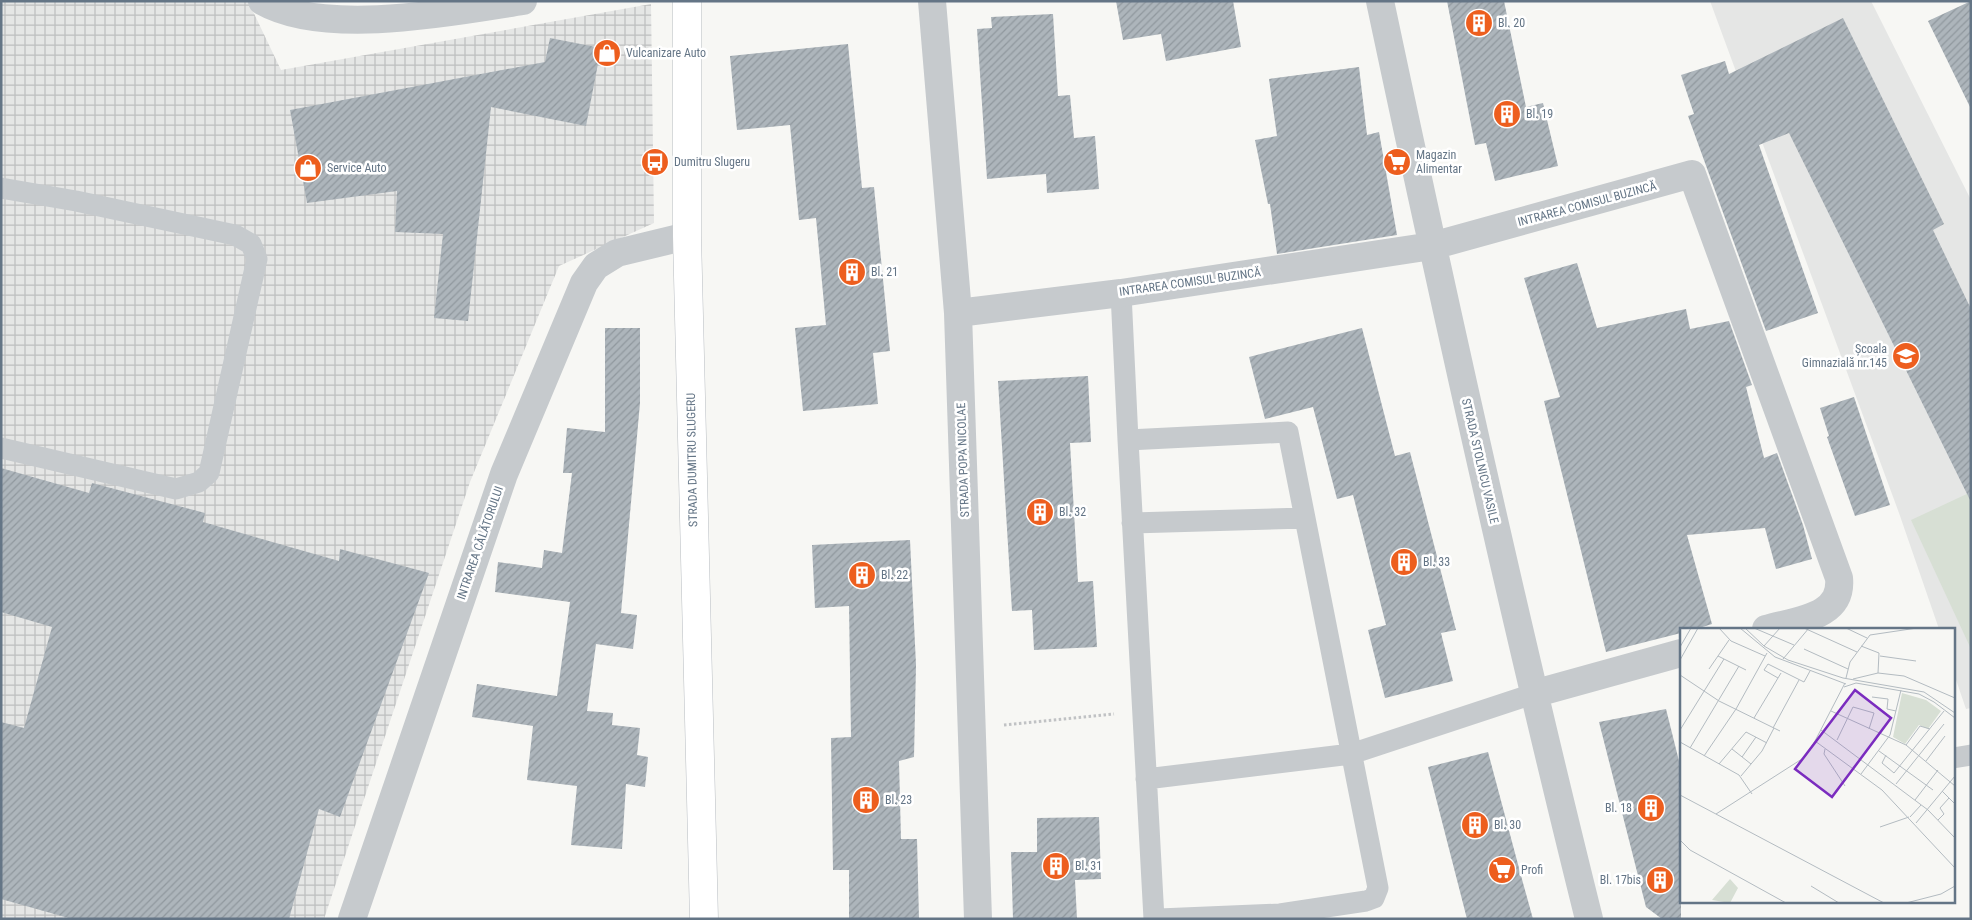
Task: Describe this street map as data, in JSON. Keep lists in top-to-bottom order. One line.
{"streets":{"main road":["STRADA DUMITRU SLUGERU"],"street":["INTRAREA COMISUL BUZINCĂ","STRADA POPA NICOLAE","STRADA STOLNICU VASILE","INTRAREA CĂLĂTORULUI"]},"crossings":[["INTRAREA COMISUL BUZINCĂ","STRADA POPA NICOLAE"],["INTRAREA COMISUL BUZINCĂ","STRADA STOLNICU VASILE"],["STRADA DUMITRU SLUGERU","INTRAREA CĂLĂTORULUI"]],"places":{"building":["Bl. 20","Bl. 19","Bl. 21","Bl. 32","Bl. 33","Bl. 22","Bl. 23","Bl. 18","Bl. 30","Bl. 31","Bl. 17bis"],"shop":["Vulcanizare Auto","Service Auto"],"bus stop":["Dumitru Slugeru"],"supermarket":["Magazin Alimentar","Profi"],"school or university":["Școala Gimnazială nr.145"]}}
